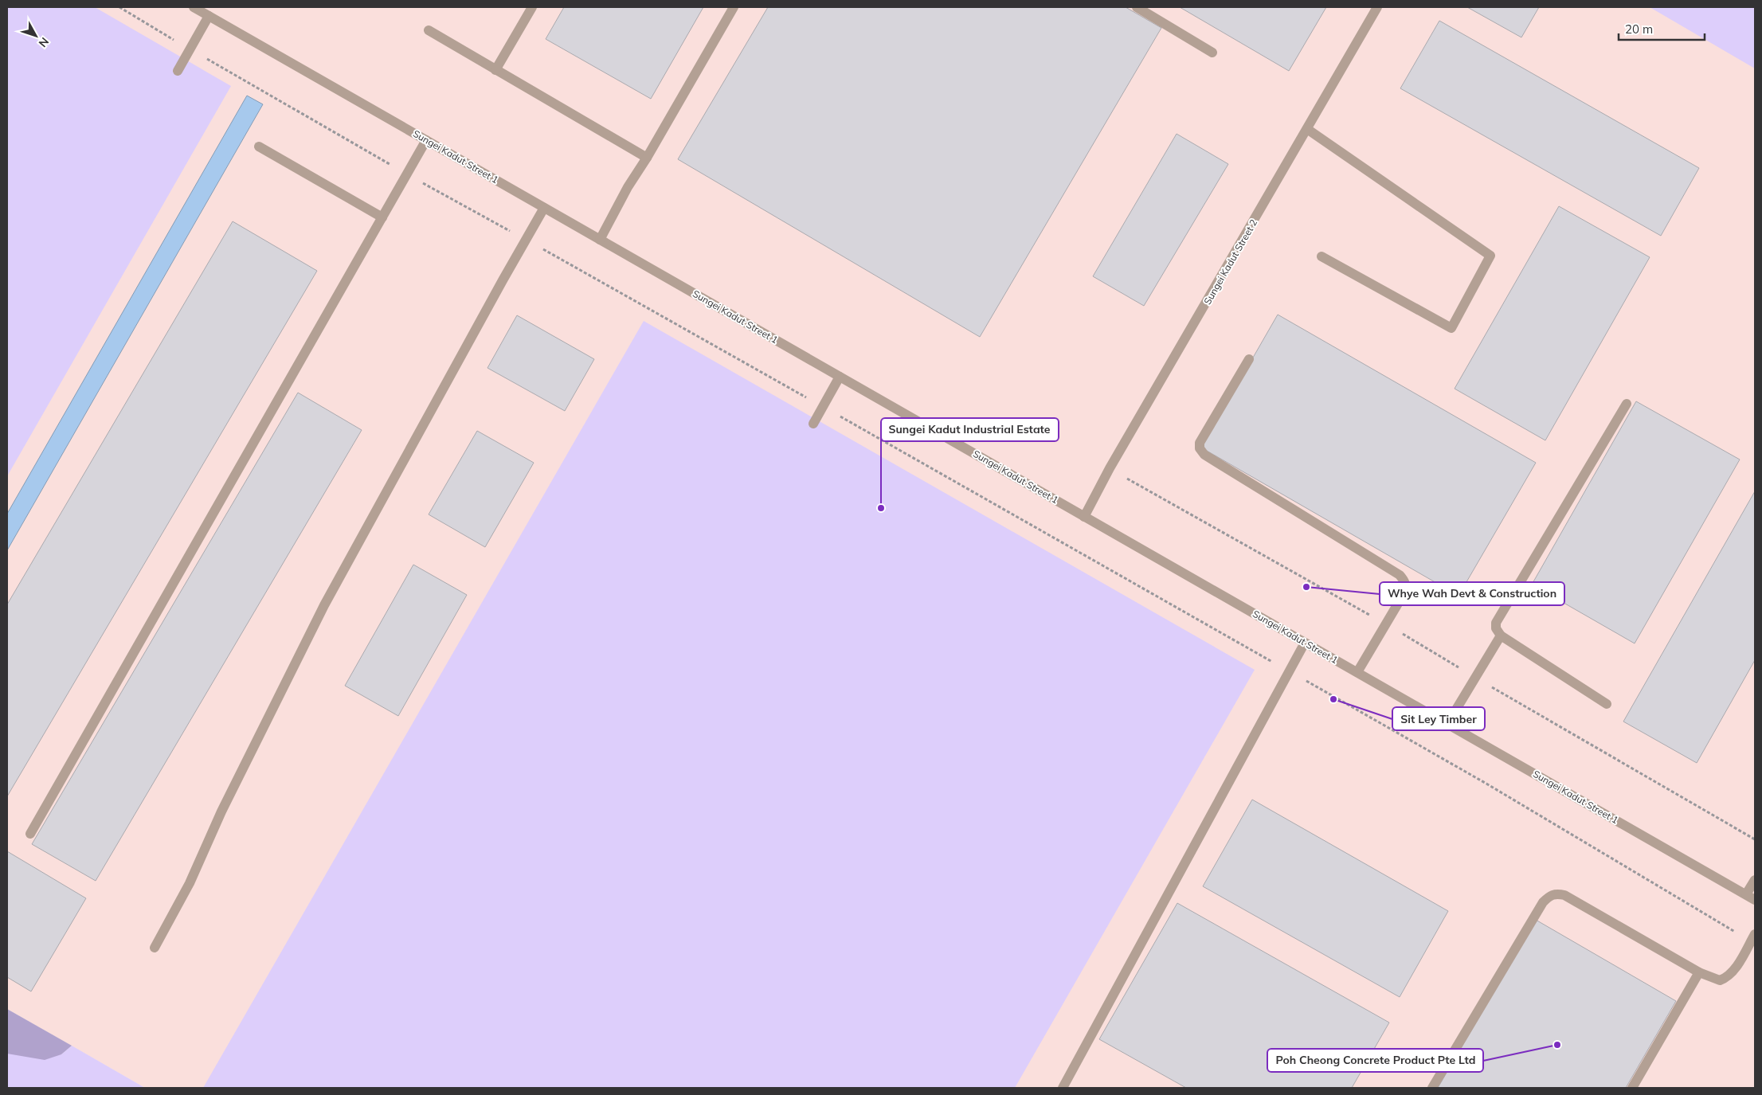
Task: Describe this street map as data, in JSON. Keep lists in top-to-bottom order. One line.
{"streets":{"street":["Sungei Kadut Street 1","Sungei Kadut Street 2"]},"crossings":[["Sungei Kadut Street 1","Sungei Kadut Street 2"]],"places":["Sungei Kadut Industrial Estate","Whye Wah Devt & Construction","Sit Ley Timber","Poh Cheong Concrete Product Pte Ltd"],"scale_bar":"20 m","north":"bottom right"}
